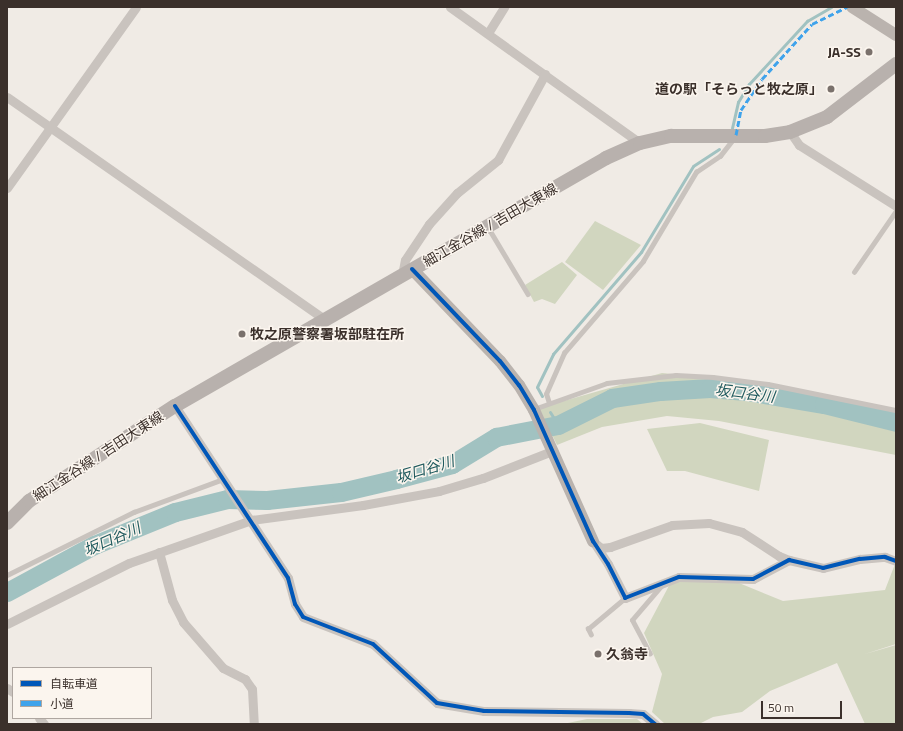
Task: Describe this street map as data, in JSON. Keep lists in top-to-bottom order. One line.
{"streets":{"main road":["細江金谷線 / 吉田大東線"]},"water":["坂口谷川"],"places":["JA-SS","道の駅「そらっと牧之原」","牧之原警察署坂部駐在所","久翁寺"],"legend":["自転車道","小道"],"scale_bar":"50 m"}
